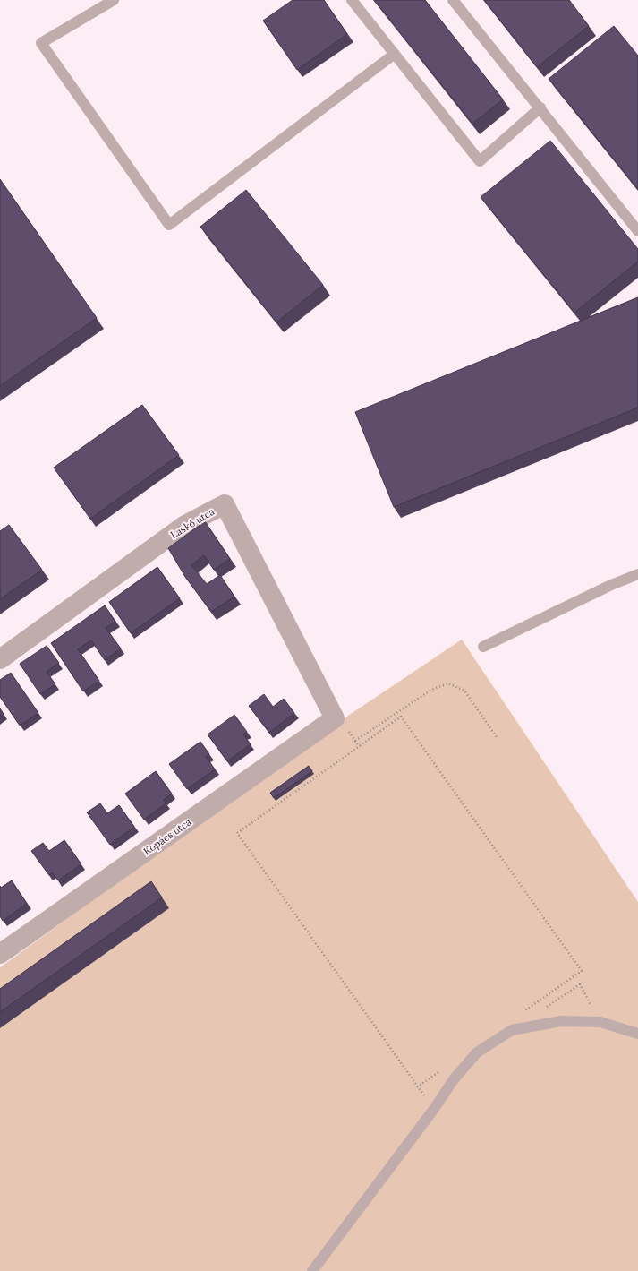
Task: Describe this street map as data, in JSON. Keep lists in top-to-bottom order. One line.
{"streets":{"street":["Laskó utca","Kopács utca"]},"crossings":[["Laskó utca","Kopács utca"]]}
